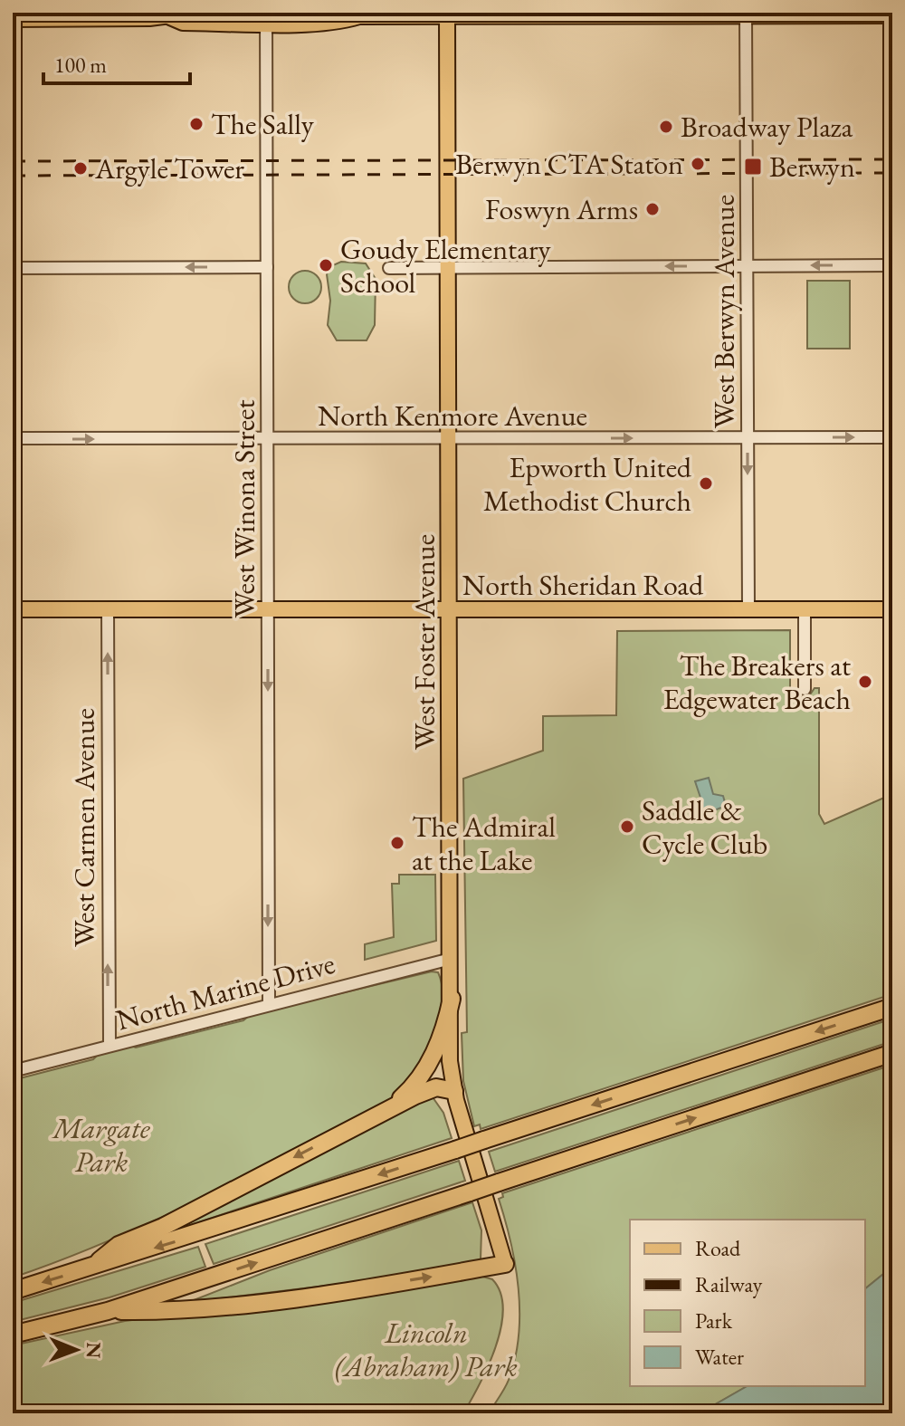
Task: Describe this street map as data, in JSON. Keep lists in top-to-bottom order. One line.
{"streets":{"main road":["North Sheridan Road","West Foster Avenue"],"street":["West Berwyn Avenue","North Kenmore Avenue","West Winona Street","West Carmen Avenue","North Marine Drive"]},"crossings":[["West Berwyn Avenue","North Kenmore Avenue"],["West Berwyn Avenue","North Sheridan Road"],["North Kenmore Avenue","West Winona Street"],["North Kenmore Avenue","West Foster Avenue"],["West Winona Street","North Sheridan Road"],["West Winona Street","North Marine Drive"],["North Sheridan Road","West Foster Avenue"],["North Sheridan Road","West Carmen Avenue"],["West Foster Avenue","North Marine Drive"],["West Carmen Avenue","North Marine Drive"]],"one_way":["North Kenmore Avenue","West Winona Street","West Carmen Avenue"],"parks":["Margate Park","Lincoln (Abraham) Park"],"places":{"other":["The Sally","Broadway Plaza","Berwyn CTA Staton","Argyle Tower","Foswyn Arms","Goudy Elementary School","Epworth United Methodist Church","The Breakers at Edgewater Beach","Saddle & Cycle Club","The Admiral at the Lake"],"transit":["Berwyn"]},"legend":["Road","Railway","Park","Water"],"scale_bar":"100 m","north":"right"}
